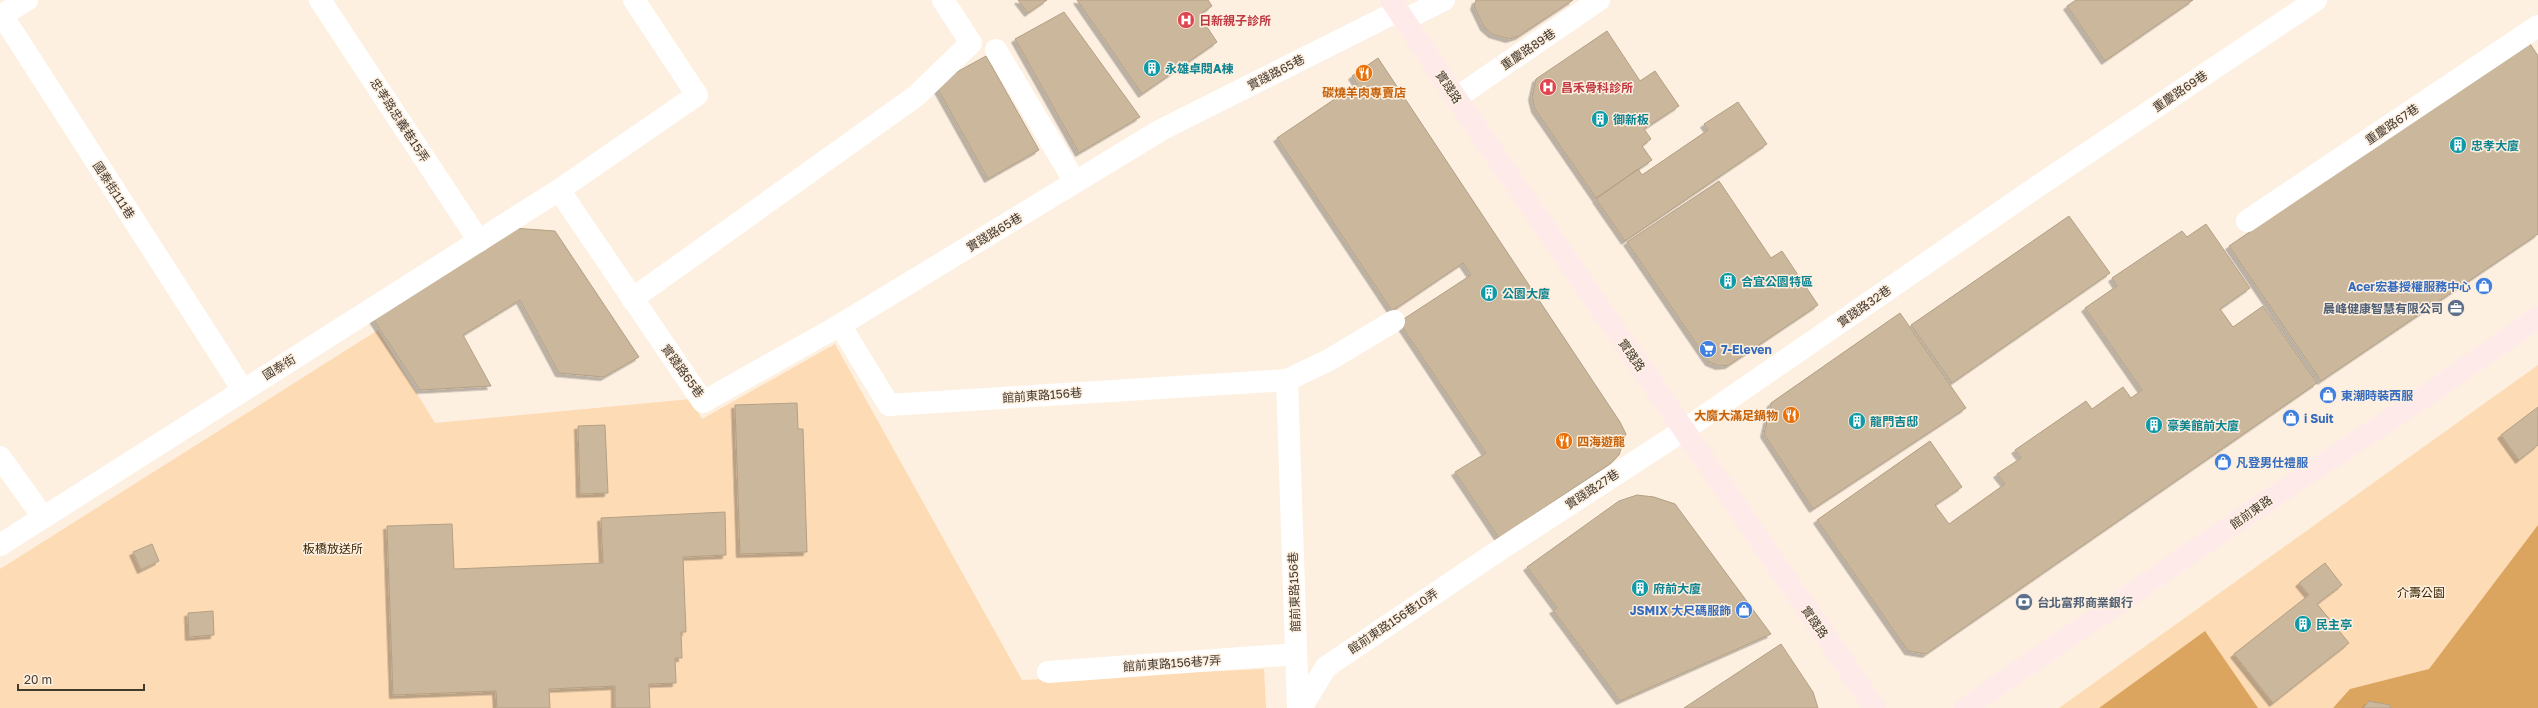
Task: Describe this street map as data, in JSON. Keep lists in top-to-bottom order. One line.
{"streets":{"street":["重慶路89巷","實踐路65巷","實踐路","重慶路69巷","忠孝路忠義巷15弄","重慶路67巷","國泰街111巷","實踐路32巷","國泰街","館前東路156巷","實踐路27巷","館前東路","館前東路156巷10弄","館前東路156巷7弄"]},"crossings":[["重慶路89巷","實踐路"],["實踐路65巷","實踐路"],["實踐路65巷","國泰街"],["實踐路65巷","館前東路156巷"],["實踐路","實踐路32巷"],["實踐路","實踐路27巷"],["重慶路69巷","實踐路32巷"],["忠孝路忠義巷15弄","國泰街"],["國泰街111巷","國泰街"],["實踐路32巷","實踐路27巷"],["館前東路156巷","館前東路156巷7弄"],["實踐路27巷","館前東路156巷10弄"]],"parks":["板橋放送所","介壽公園"],"places":{"hospital":["日新親子診所","昌禾骨科診所"],"building":["永雄卓閱A棟","御新板","忠孝大廈","合宜公園特區","公園大廈","龍門吉邸","豪美館前大廈","府前大廈","民主亭"],"restaurant":["碳燒羊肉專賣店","大魔大滿足鍋物","四海遊龍"],"shop":["Acer宏碁授權服務中心","東潮時裝西服","i Suit","凡登男仕禮服","JSMIX 大尺碼服飾"],"office":["晨峰健康智慧有限公司"],"supermarket":["7-Eleven"],"bank":["台北富邦商業銀行"]},"scale_bar":"20 m"}
